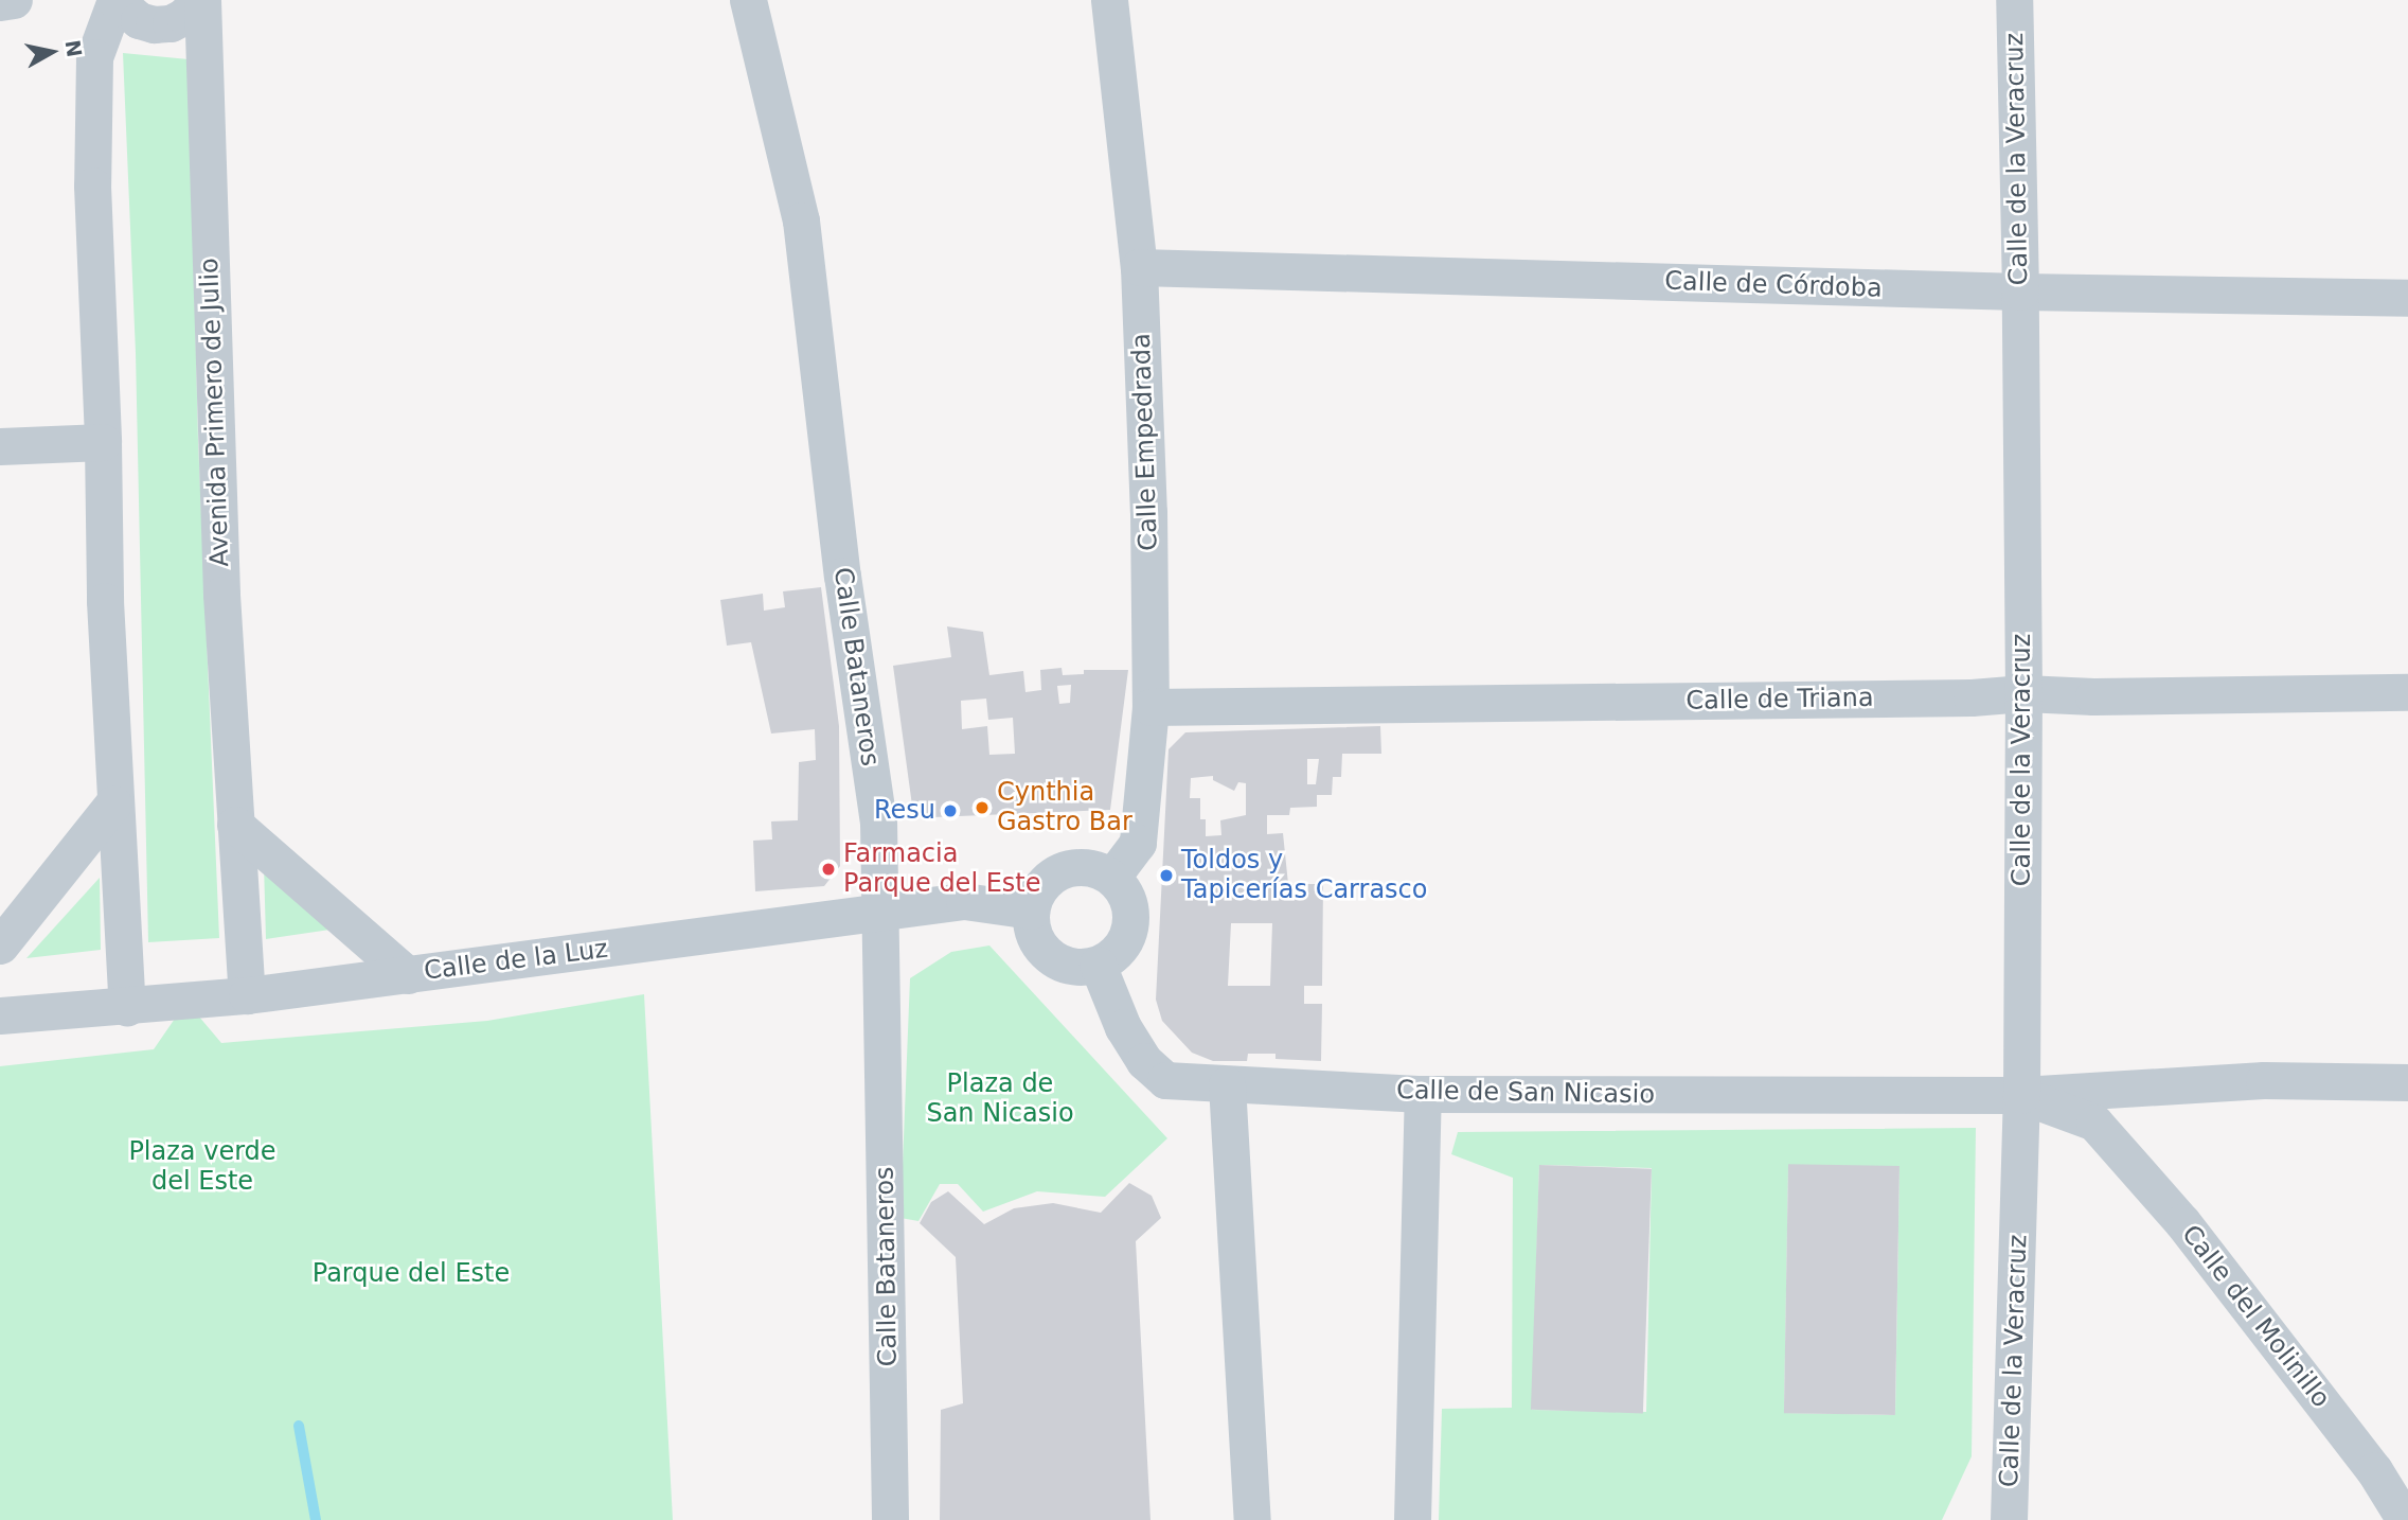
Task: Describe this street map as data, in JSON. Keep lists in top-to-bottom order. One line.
{"streets":{"street":["Calle de la Veracruz","Calle de Córdoba","Avenida Primero de Julio","Calle Empedrada","Calle Bataneros","Calle de Triana","Calle de la Luz","Calle de San Nicasio","Calle del Molinillo"]},"crossings":[["Calle de la Veracruz","Calle de Córdoba"],["Calle de la Veracruz","Calle de Triana"],["Calle de la Veracruz","Calle de San Nicasio"],["Calle de la Veracruz","Calle del Molinillo"],["Calle de Córdoba","Calle Empedrada"],["Avenida Primero de Julio","Calle de la Luz"],["Calle Empedrada","Calle de Triana"],["Calle Empedrada","Calle de la Luz"],["Calle Empedrada","Calle de San Nicasio"],["Calle Bataneros","Calle de la Luz"],["Calle de la Luz","Calle de San Nicasio"],["Calle de San Nicasio","Calle del Molinillo"]],"parks":["Plaza de San Nicasio","Plaza verde del Este","Parque del Este"],"places":["Cynthia Gastro Bar","Resu","Farmacia Parque del Este","Toldos y Tapicerías Carrasco"],"north":"right"}
